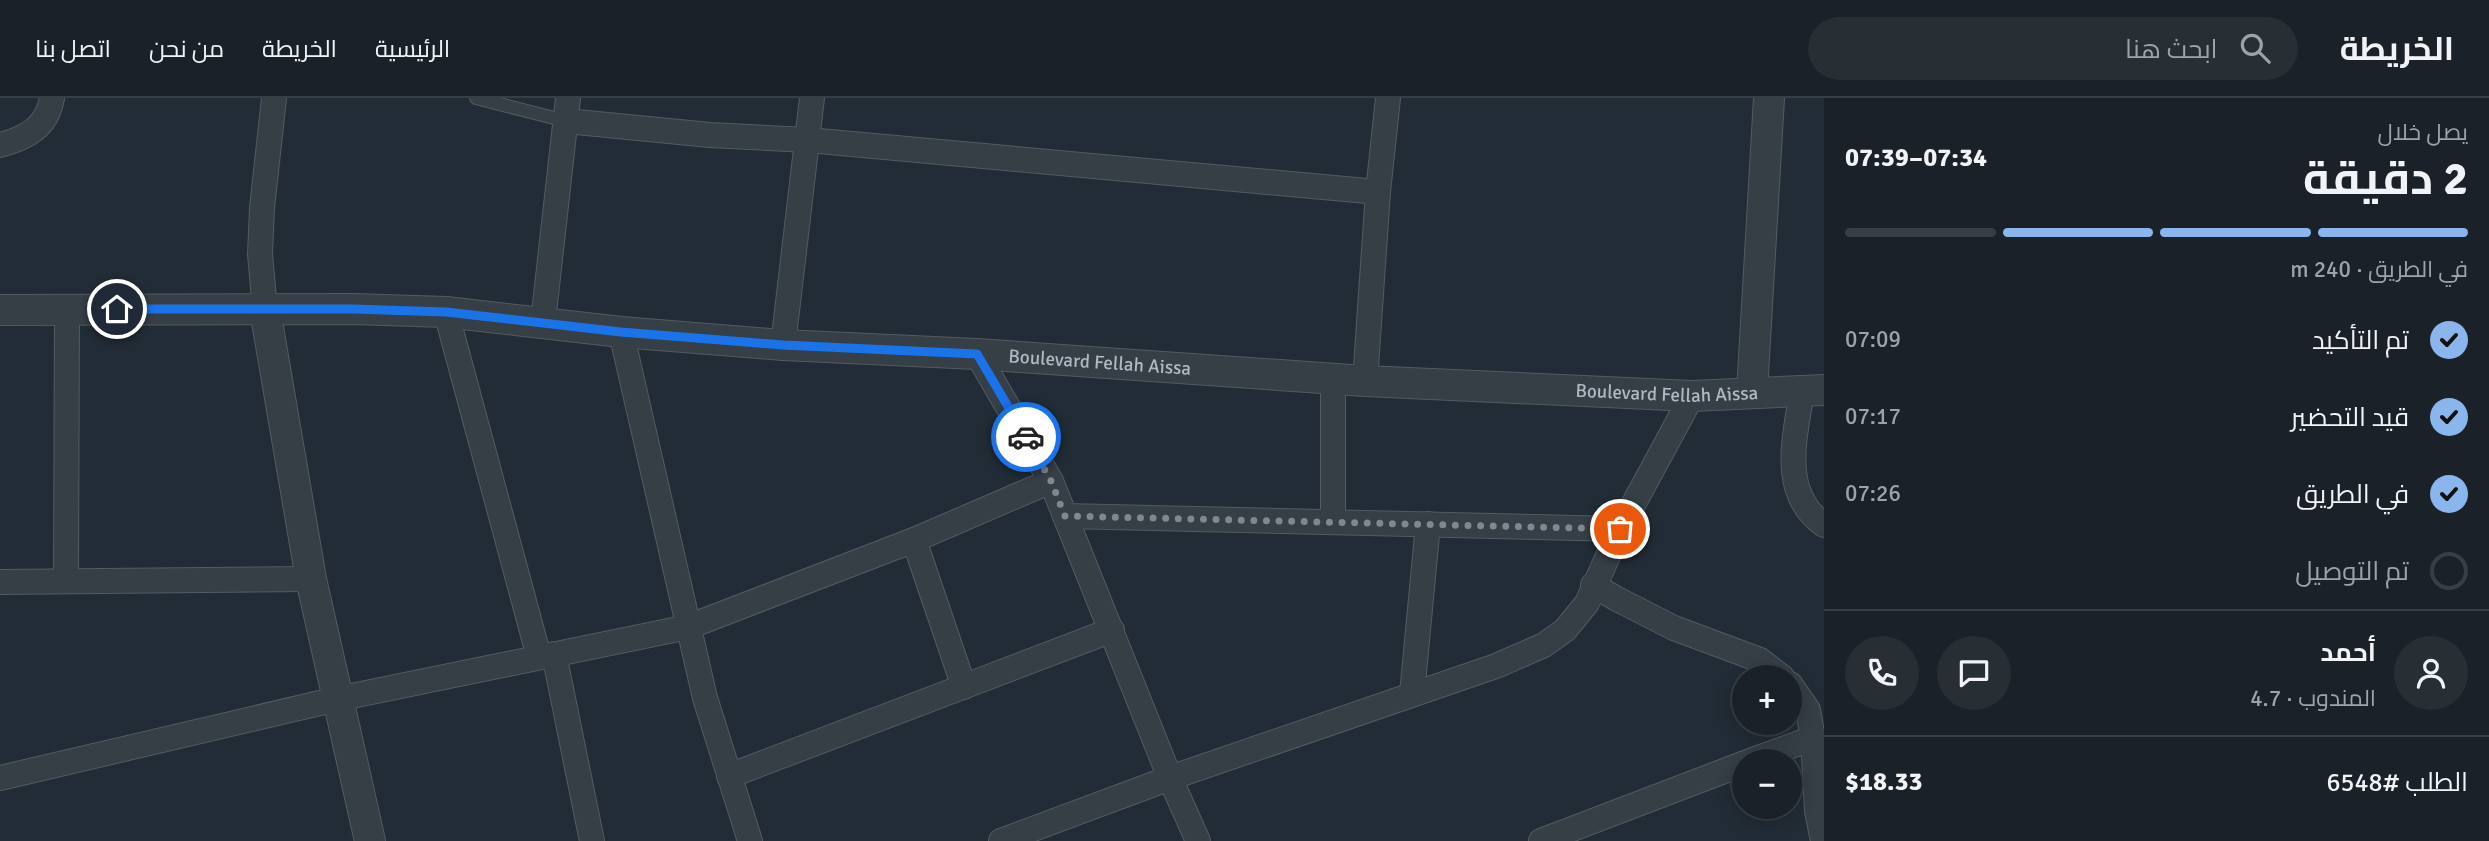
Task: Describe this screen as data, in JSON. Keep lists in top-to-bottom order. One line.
{"streets":{"street":["Boulevard Fellah Aissa"]},"page":{"header":"الخريطة","search":"ابحث هنا","nav":["الرئيسية","الخريطة","من نحن","اتصل بنا"],"heading":["2 دقيقة","يصل خلال","07:34–07:39"],"panel":["أحمد","المندوب · 4.7","الطلب #6548","$18.33"],"bar":"في الطريق · 240 m","list":[["تم التأكيد","07:09"],["قيد التحضير","07:17"],["في الطريق","07:26"],"تم التوصيل"],"map_buttons":["+","−"]}}
